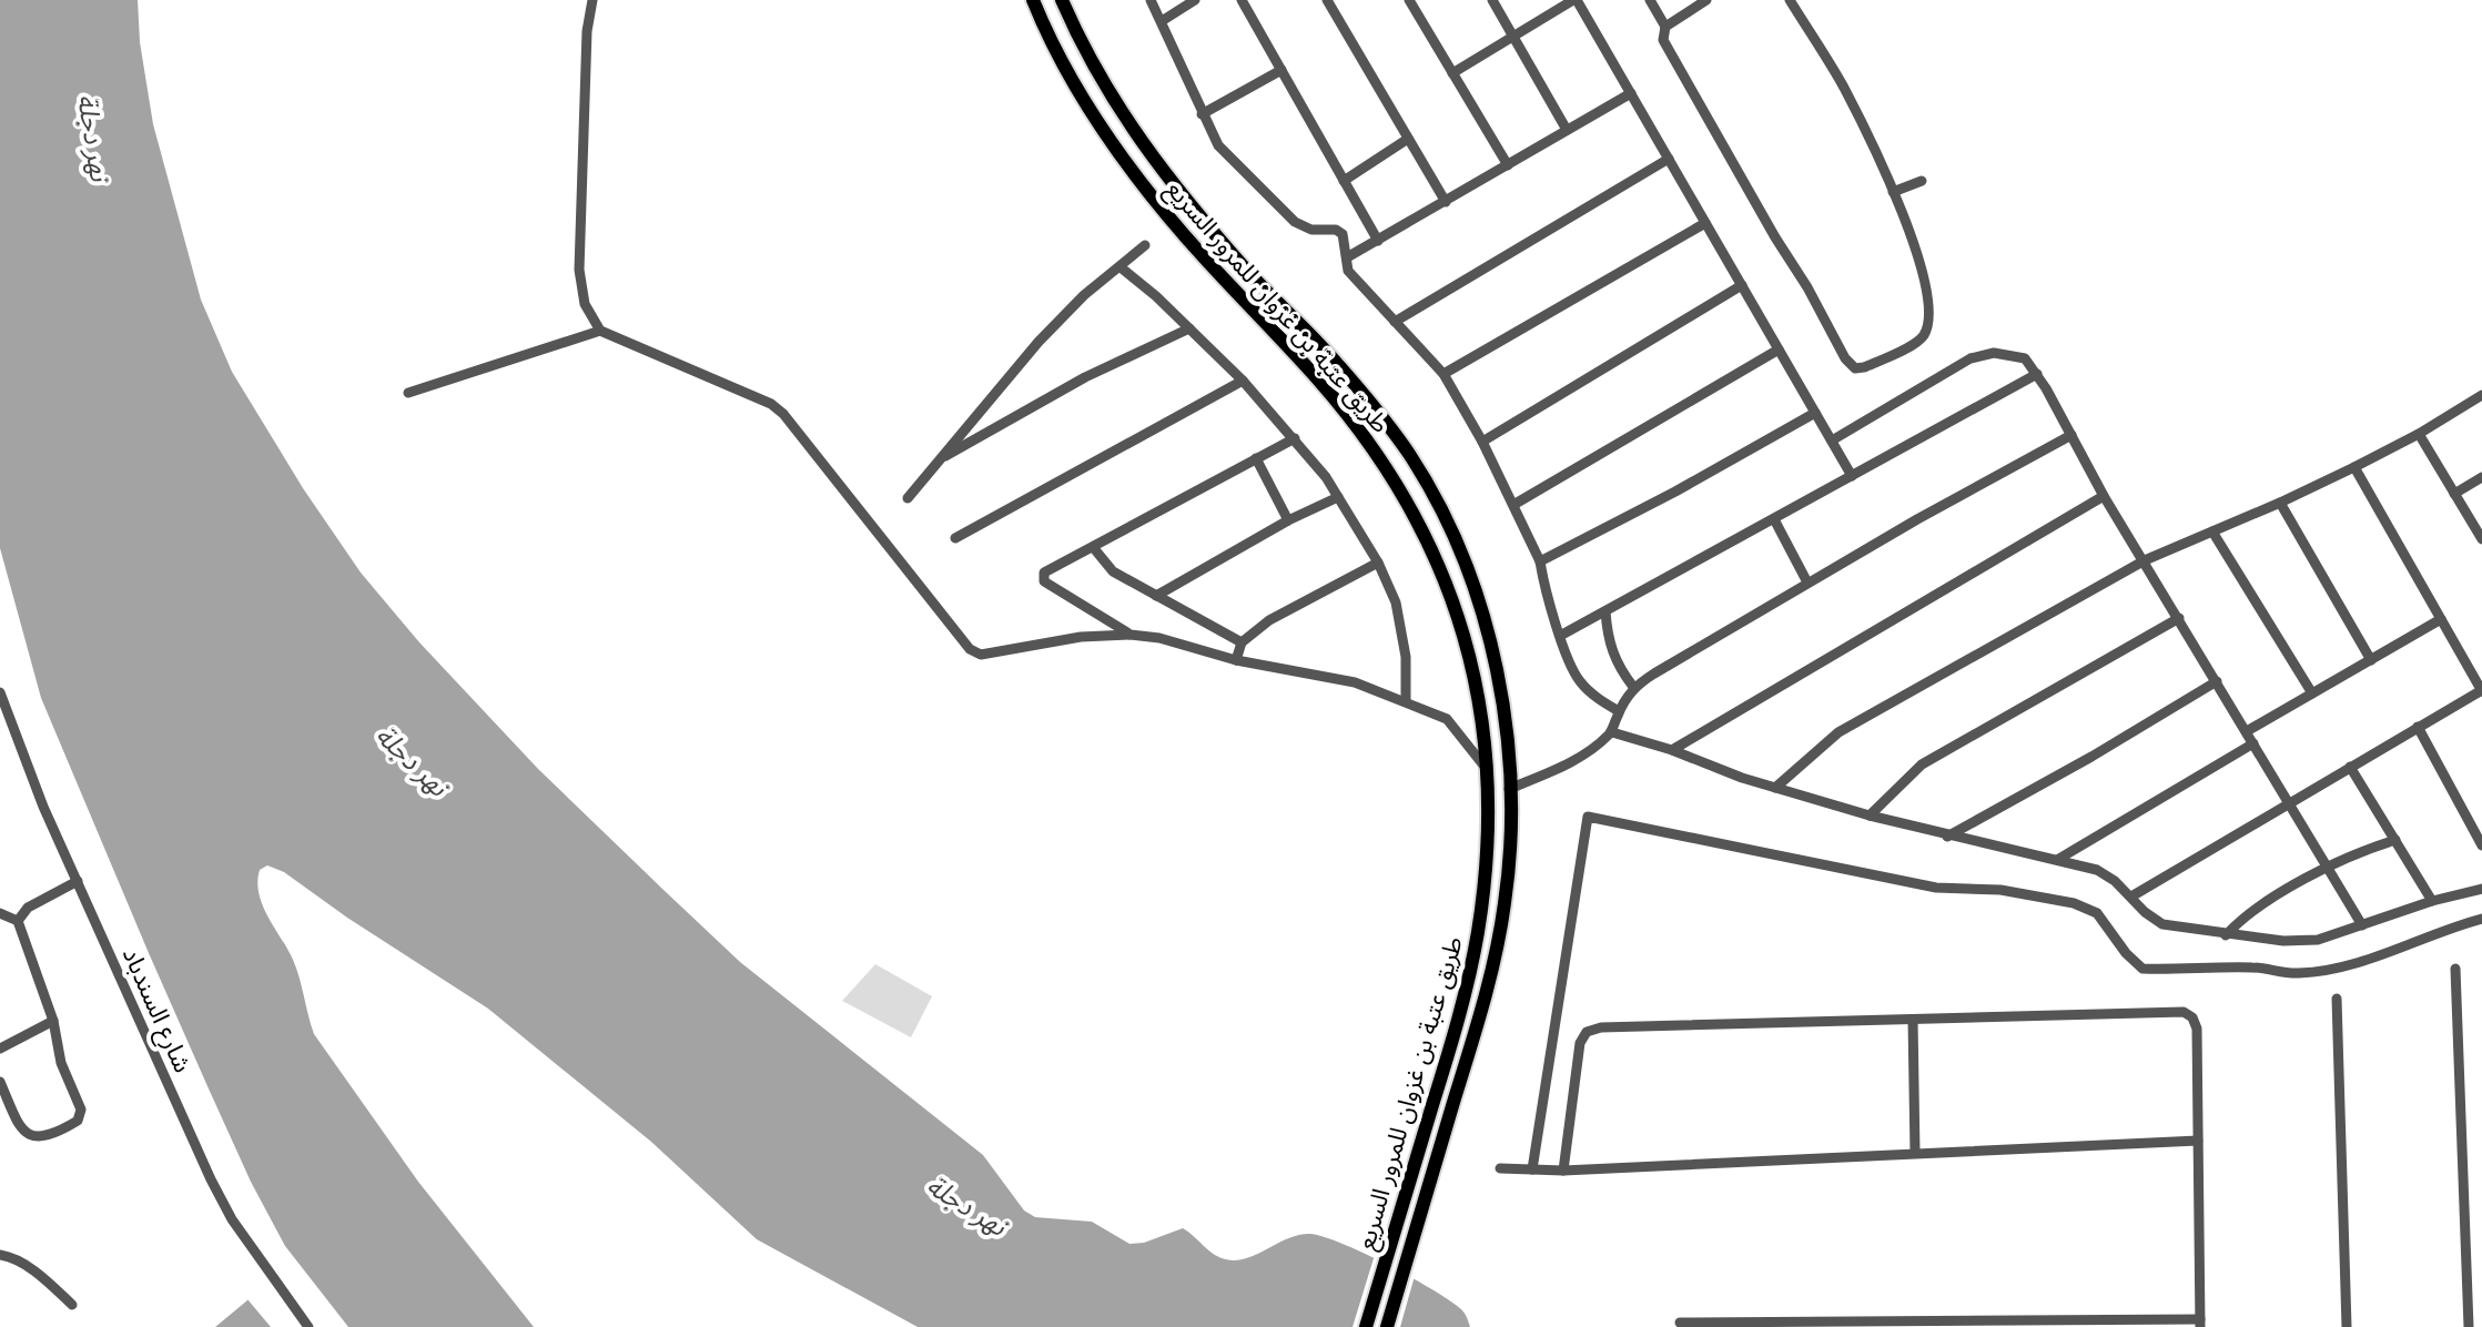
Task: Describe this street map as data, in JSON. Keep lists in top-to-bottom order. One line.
{"streets":{"highway":["طريق عتبة بن غزوان للمرور السريع"],"street":["شارع السندباد"]},"water":["نهر دجلة"]}
